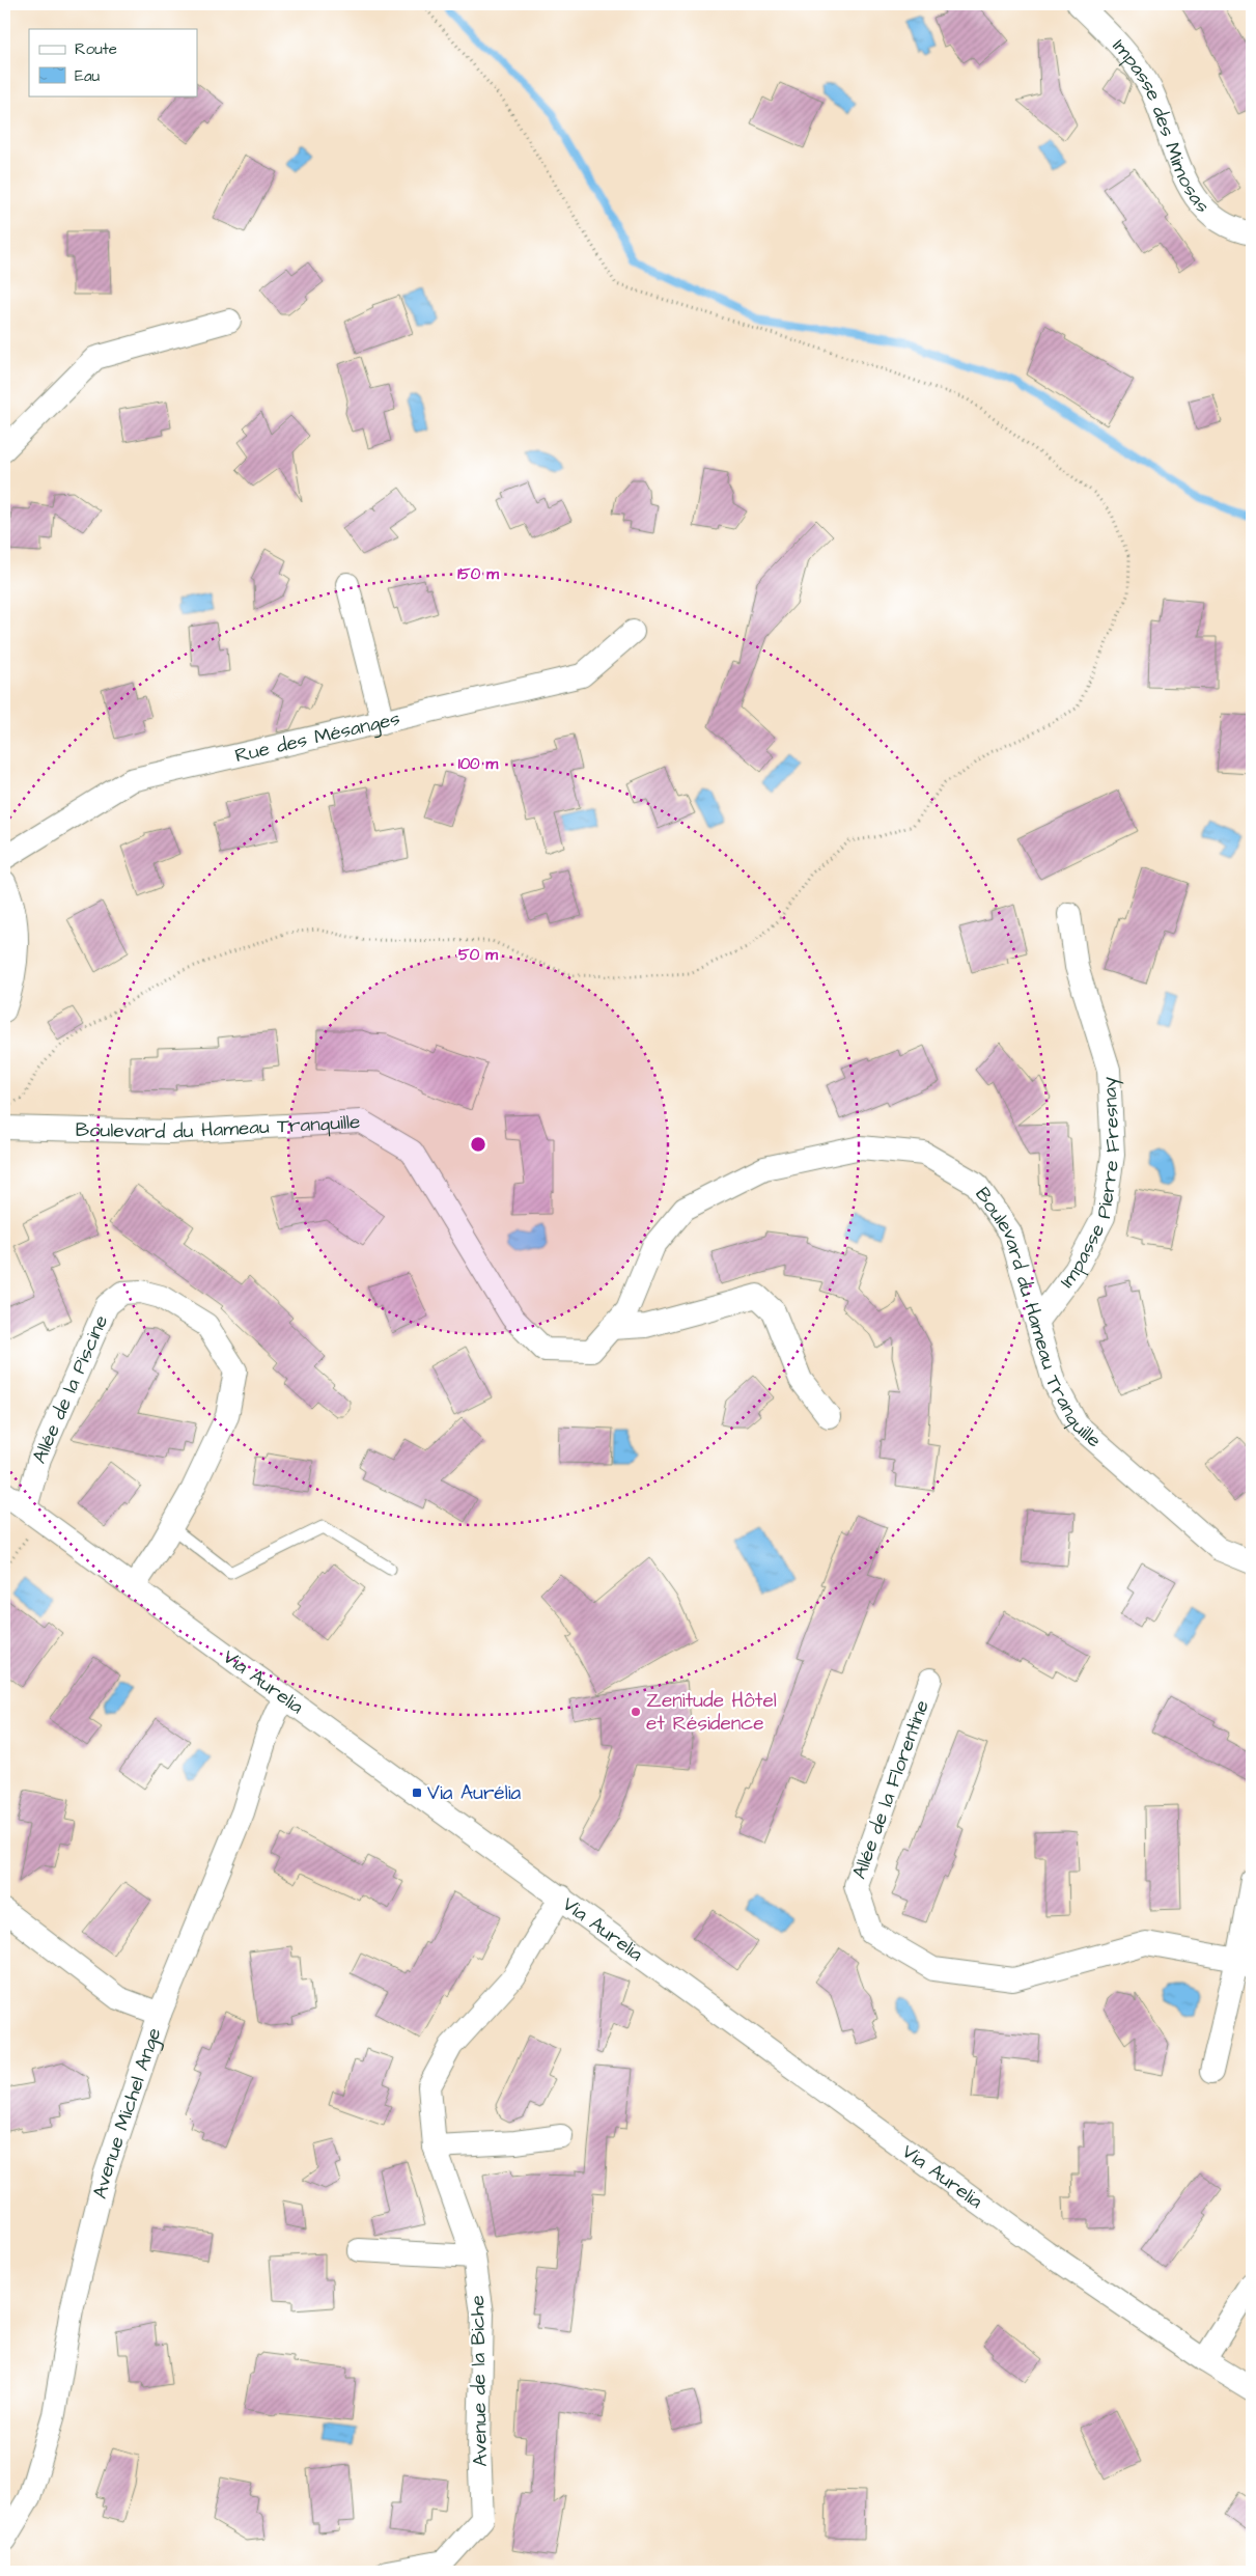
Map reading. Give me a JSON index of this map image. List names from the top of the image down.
{
  "streets": {
    "street": [
      "Impasse des Mimosas",
      "Rue des Mésanges",
      "Boulevard du Hameau Tranquille",
      "Impasse Pierre Fresnay",
      "Allée de la Piscine",
      "Via Aurelia",
      "Allée de la Florentine",
      "Avenue Michel Ange",
      "Avenue de la Biche"
    ]
  },
  "crossings": [
    ["Boulevard du Hameau Tranquille", "Impasse Pierre Fresnay"],
    ["Allée de la Piscine", "Via Aurelia"],
    ["Via Aurelia", "Avenue Michel Ange"],
    ["Via Aurelia", "Avenue de la Biche"]
  ],
  "places": {
    "other": ["Zenitude Hôtel et Résidence"],
    "transit": ["Via Aurélia"]
  },
  "legend": ["Route", "Eau"],
  "rings": ["150 m", "100 m", "50 m"]
}
